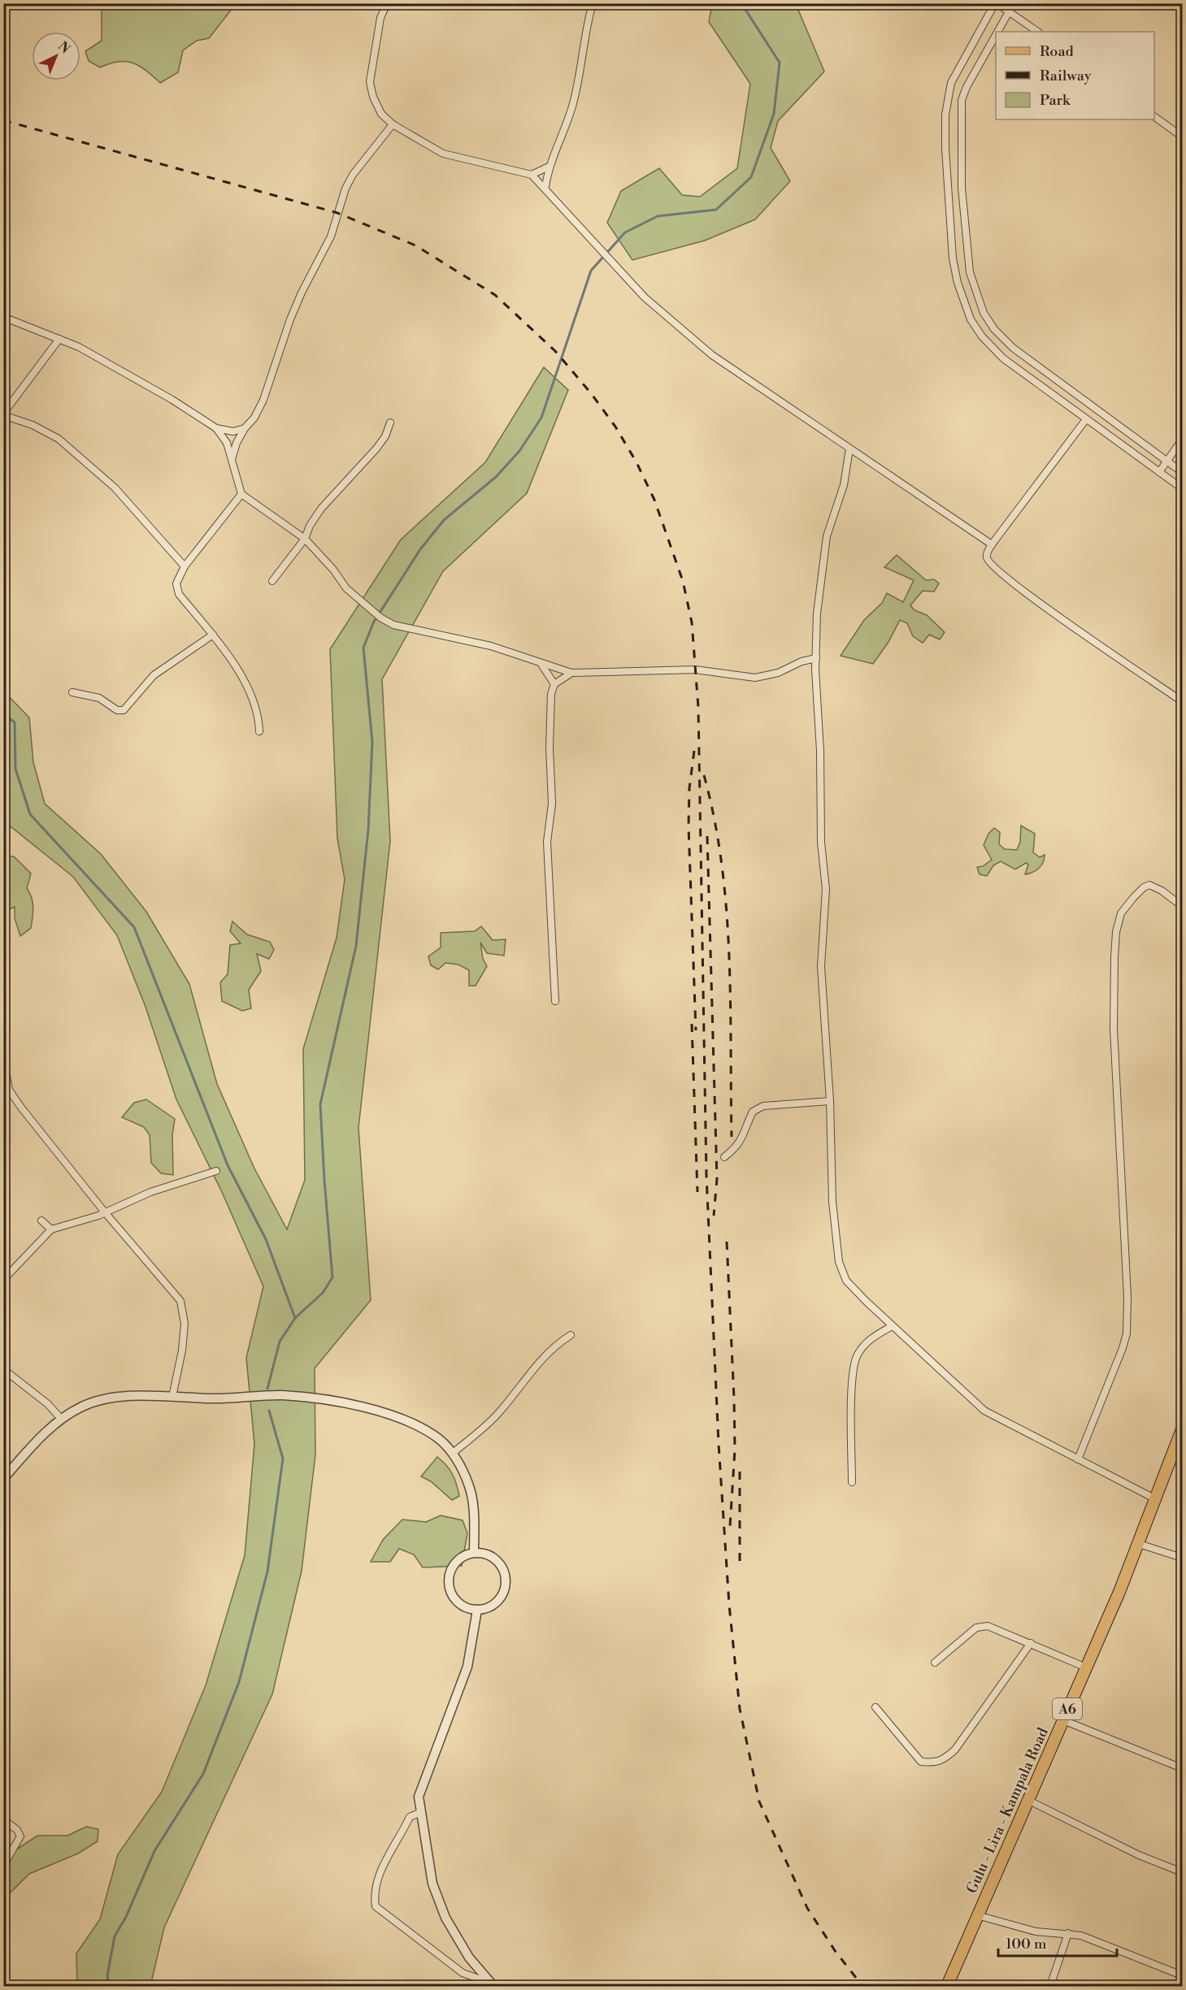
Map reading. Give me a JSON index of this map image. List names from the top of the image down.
{
  "streets": {
    "main road": ["A6", "Gulu - Lira - Kampala Road"]
  },
  "legend": ["Road", "Railway", "Park"],
  "scale_bar": "100 m",
  "north": "top right"
}
